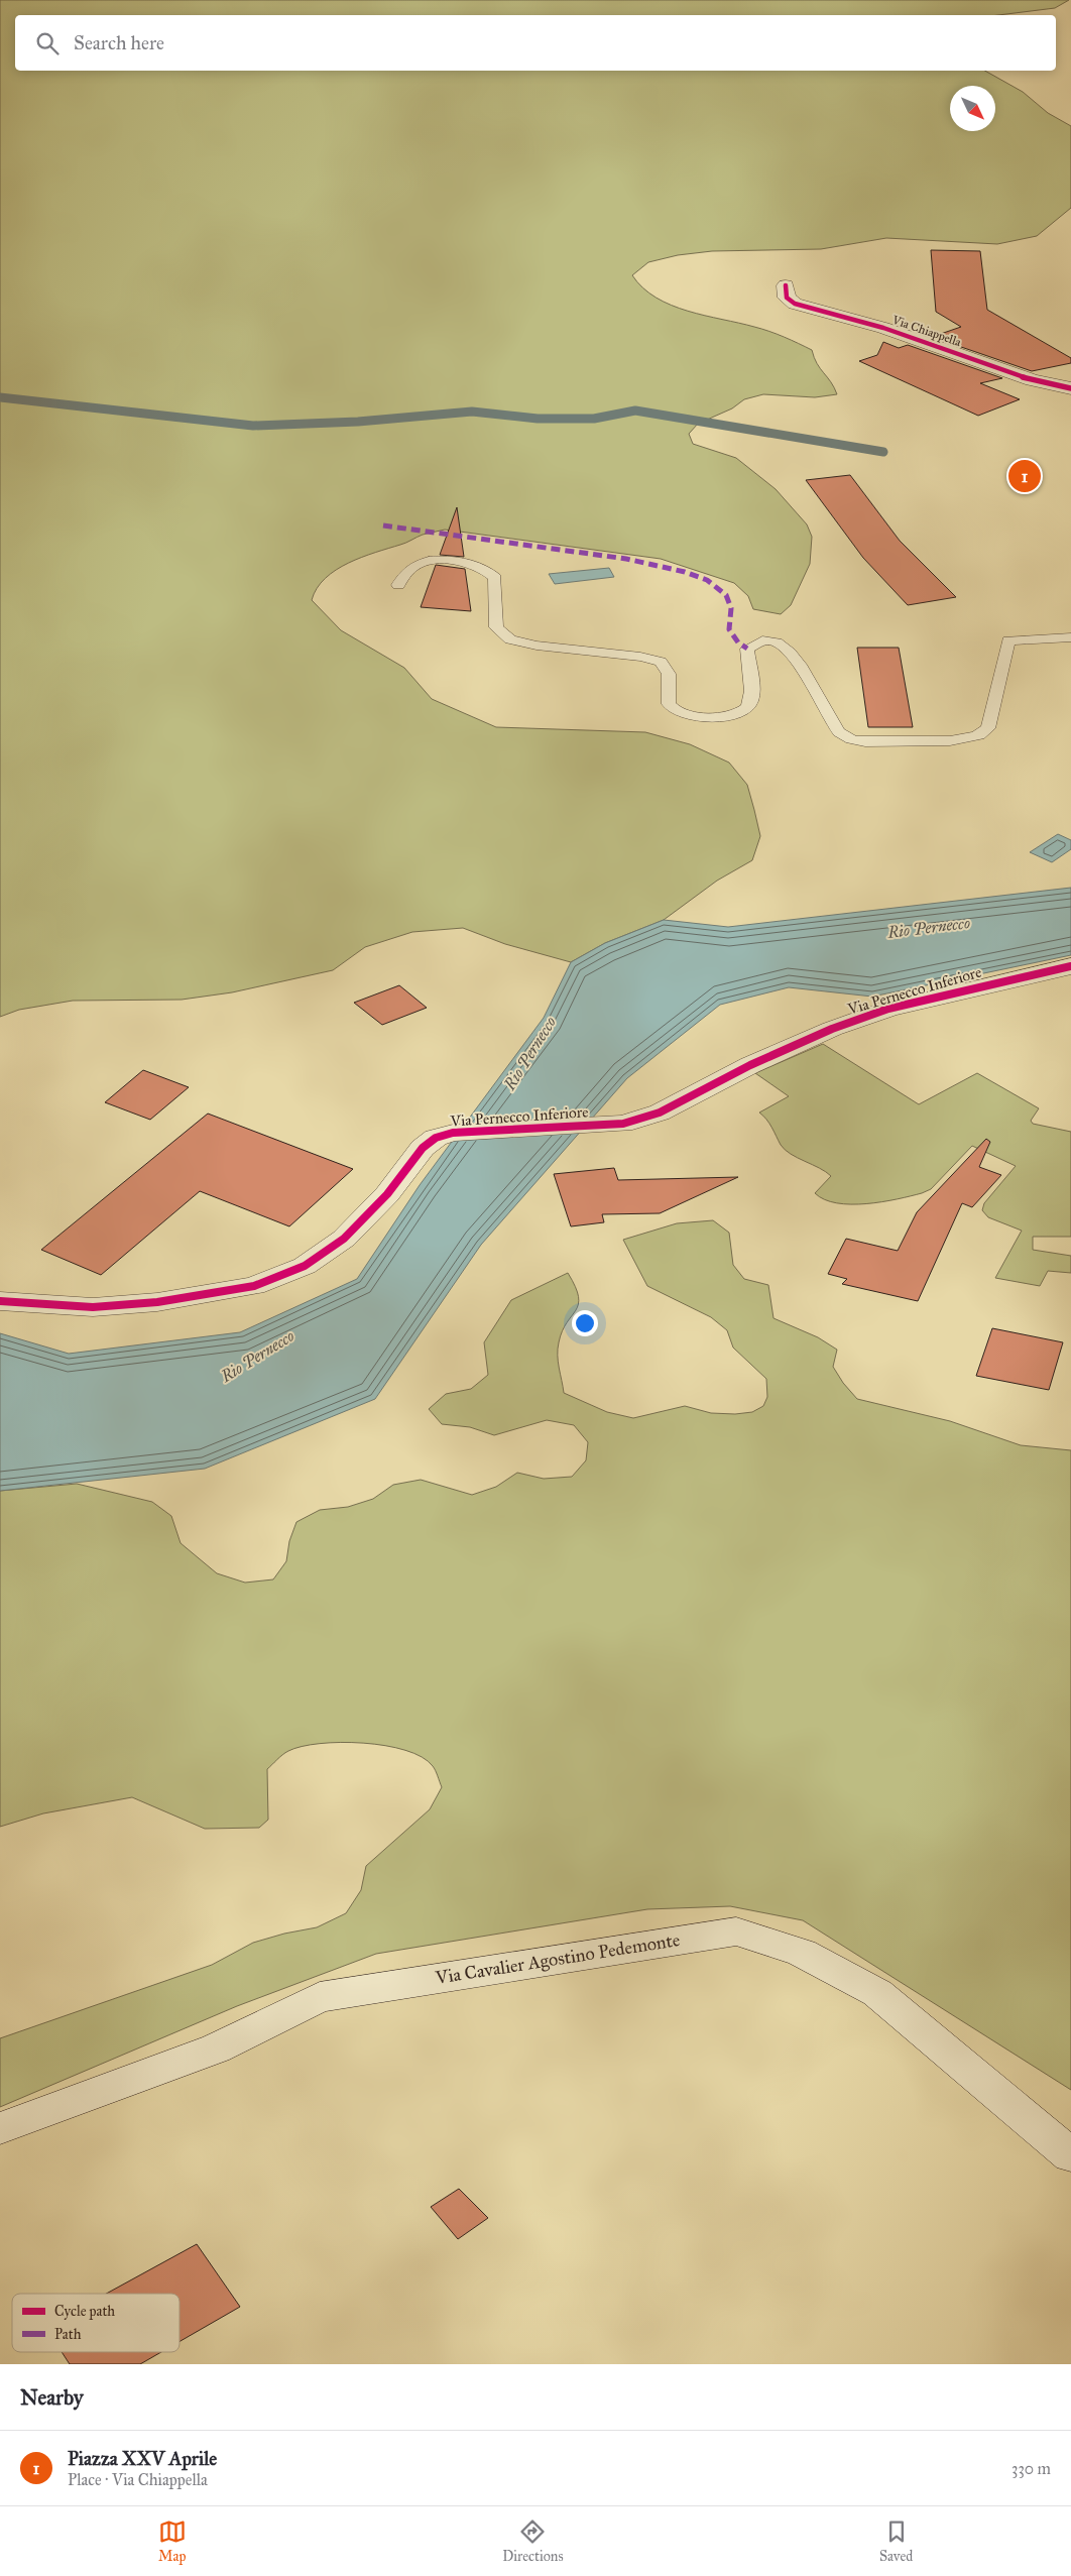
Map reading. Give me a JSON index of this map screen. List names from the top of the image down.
{
  "streets": {
    "street": ["Via Chiappella", "Via Pernecco Inferiore", "Via Cavalier Agostino Pedemonte"]
  },
  "water": ["Rio Pernecco"],
  "legend": ["Cycle path", "Path"],
  "north": "bottom right",
  "page": {
    "search": "Search here",
    "pins": "1",
    "heading": "Nearby",
    "list": [
      {
        "mark": "1",
        "name": "Piazza XXV Aprile",
        "note": "Place · Via Chiappella",
        "value": "330 m"
      }
    ],
    "nav": ["Map", "Directions", "Saved"]
  }
}
